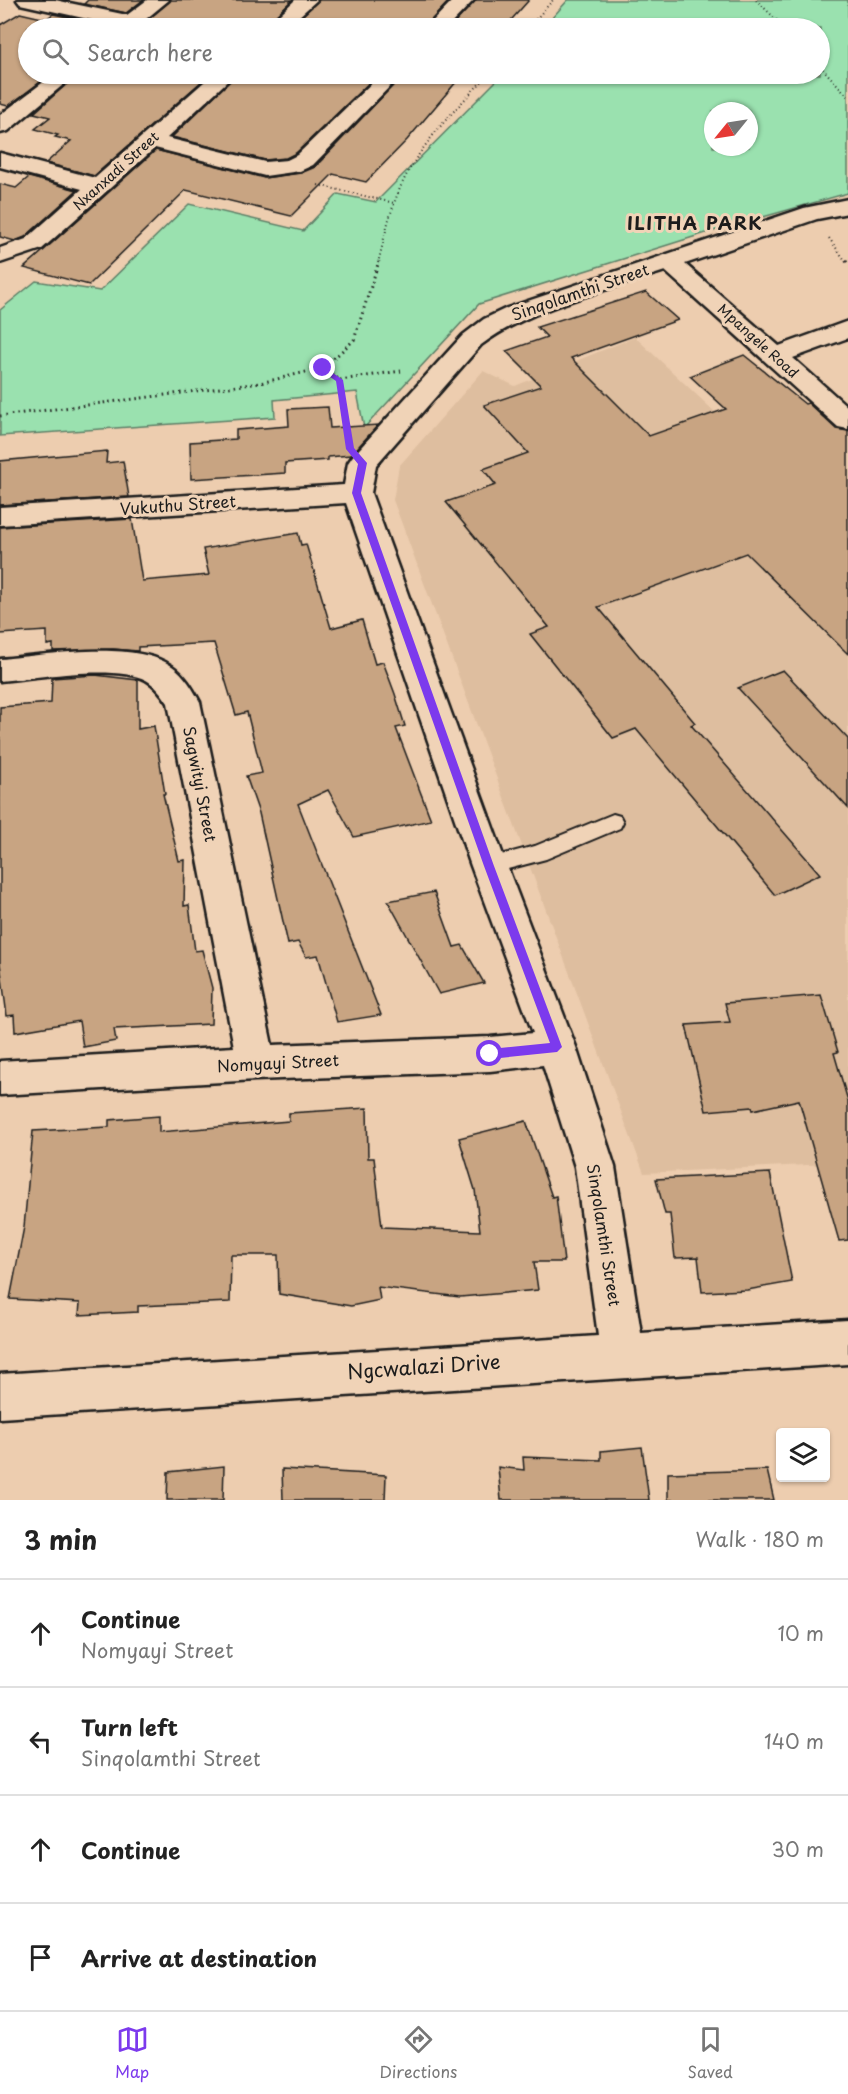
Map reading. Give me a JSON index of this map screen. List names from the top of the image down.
{
  "streets": {
    "street": [
      "Nxanxadi Street",
      "Sinqolamthi Street",
      "Mpangele Road",
      "Vukuthu Street",
      "Sagwityi Street",
      "Nomyayi Street",
      "Ngcwalazi Drive"
    ]
  },
  "crossings": [
    ["Sinqolamthi Street", "Mpangele Road"],
    ["Sinqolamthi Street", "Vukuthu Street"],
    ["Sinqolamthi Street", "Nomyayi Street"],
    ["Sinqolamthi Street", "Ngcwalazi Drive"],
    ["Sagwityi Street", "Nomyayi Street"]
  ],
  "districts": ["ILITHA PARK"],
  "north": "bottom left",
  "page": {
    "search": "Search here",
    "heading": ["3 min", "Walk · 180 m"],
    "list": [
      ["Continue", "Nomyayi Street", "10 m"],
      ["Turn left", "Sinqolamthi Street", "140 m"],
      ["Continue", "30 m"],
      "Arrive at destination"
    ],
    "nav": ["Map", "Directions", "Saved"]
  }
}
